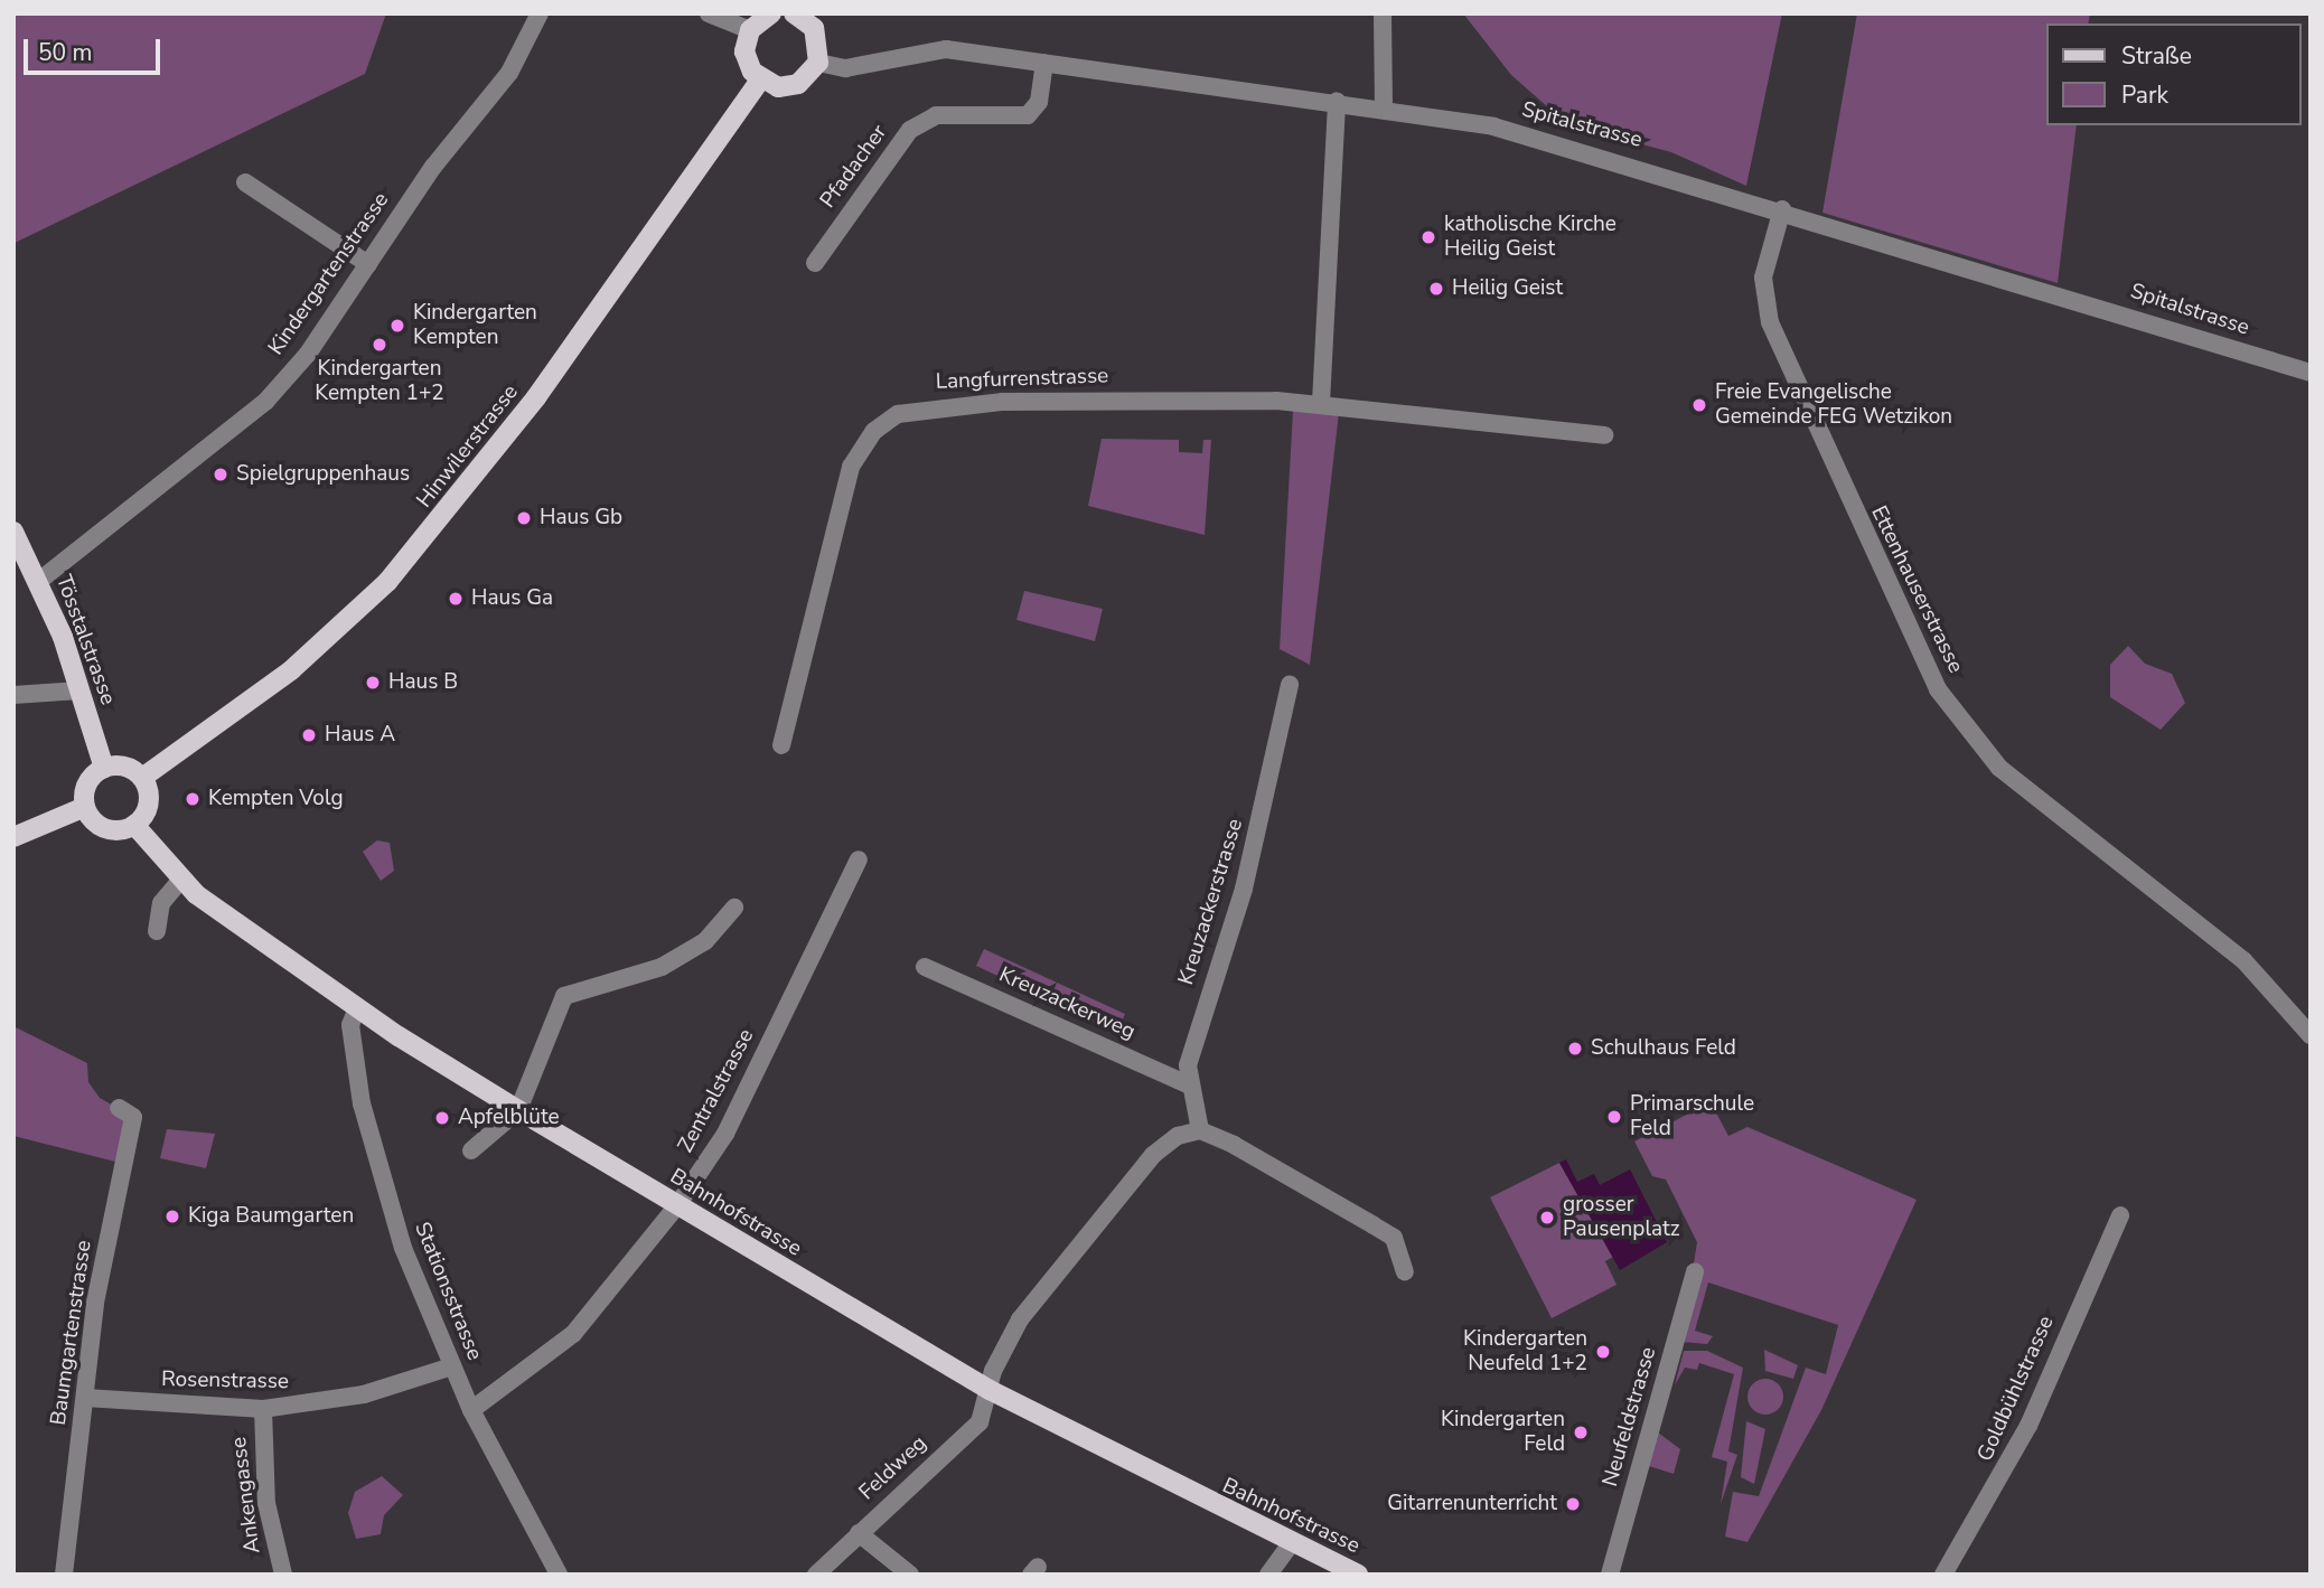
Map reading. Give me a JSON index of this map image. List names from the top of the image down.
{
  "streets": {
    "main road": ["Hinwilerstrasse", "Tösstalstrasse", "Bahnhofstrasse"],
    "street": [
      "Spitalstrasse",
      "Pfadacher",
      "Kindergartenstrasse",
      "Langfurrenstrasse",
      "Ettenhauserstrasse",
      "Kreuzackerstrasse",
      "Kreuzackerweg",
      "Zentralstrasse",
      "Stationsstrasse",
      "Baumgartenstrasse",
      "Rosenstrasse",
      "Goldbühlstrasse",
      "Neufeldstrasse",
      "Feldweg",
      "Ankengasse"
    ]
  },
  "crossings": [
    ["Spitalstrasse", "Pfadacher"],
    ["Spitalstrasse", "Ettenhauserstrasse"],
    ["Kindergartenstrasse", "Tösstalstrasse"],
    ["Hinwilerstrasse", "Tösstalstrasse"],
    ["Hinwilerstrasse", "Bahnhofstrasse"],
    ["Tösstalstrasse", "Bahnhofstrasse"],
    ["Kreuzackerstrasse", "Kreuzackerweg"],
    ["Zentralstrasse", "Bahnhofstrasse"],
    ["Zentralstrasse", "Stationsstrasse"],
    ["Bahnhofstrasse", "Stationsstrasse"],
    ["Bahnhofstrasse", "Feldweg"],
    ["Stationsstrasse", "Rosenstrasse"],
    ["Baumgartenstrasse", "Rosenstrasse"],
    ["Rosenstrasse", "Ankengasse"]
  ],
  "places": [
    "katholische Kirche Heilig Geist",
    "Heilig Geist",
    "Kindergarten Kempten",
    "Kindergarten Kempten 1+2",
    "Freie Evangelische Gemeinde FEG Wetzikon",
    "Spielgruppenhaus",
    "Haus Gb",
    "Haus Ga",
    "Haus B",
    "Haus A",
    "Kempten Volg",
    "Schulhaus Feld",
    "Primarschule Feld",
    "Apfelblüte",
    "Kiga Baumgarten",
    "grosser Pausenplatz",
    "Kindergarten Neufeld 1+2",
    "Kindergarten Feld",
    "Gitarrenunterricht"
  ],
  "legend": ["Straße", "Park"],
  "scale_bar": "50 m"
}
